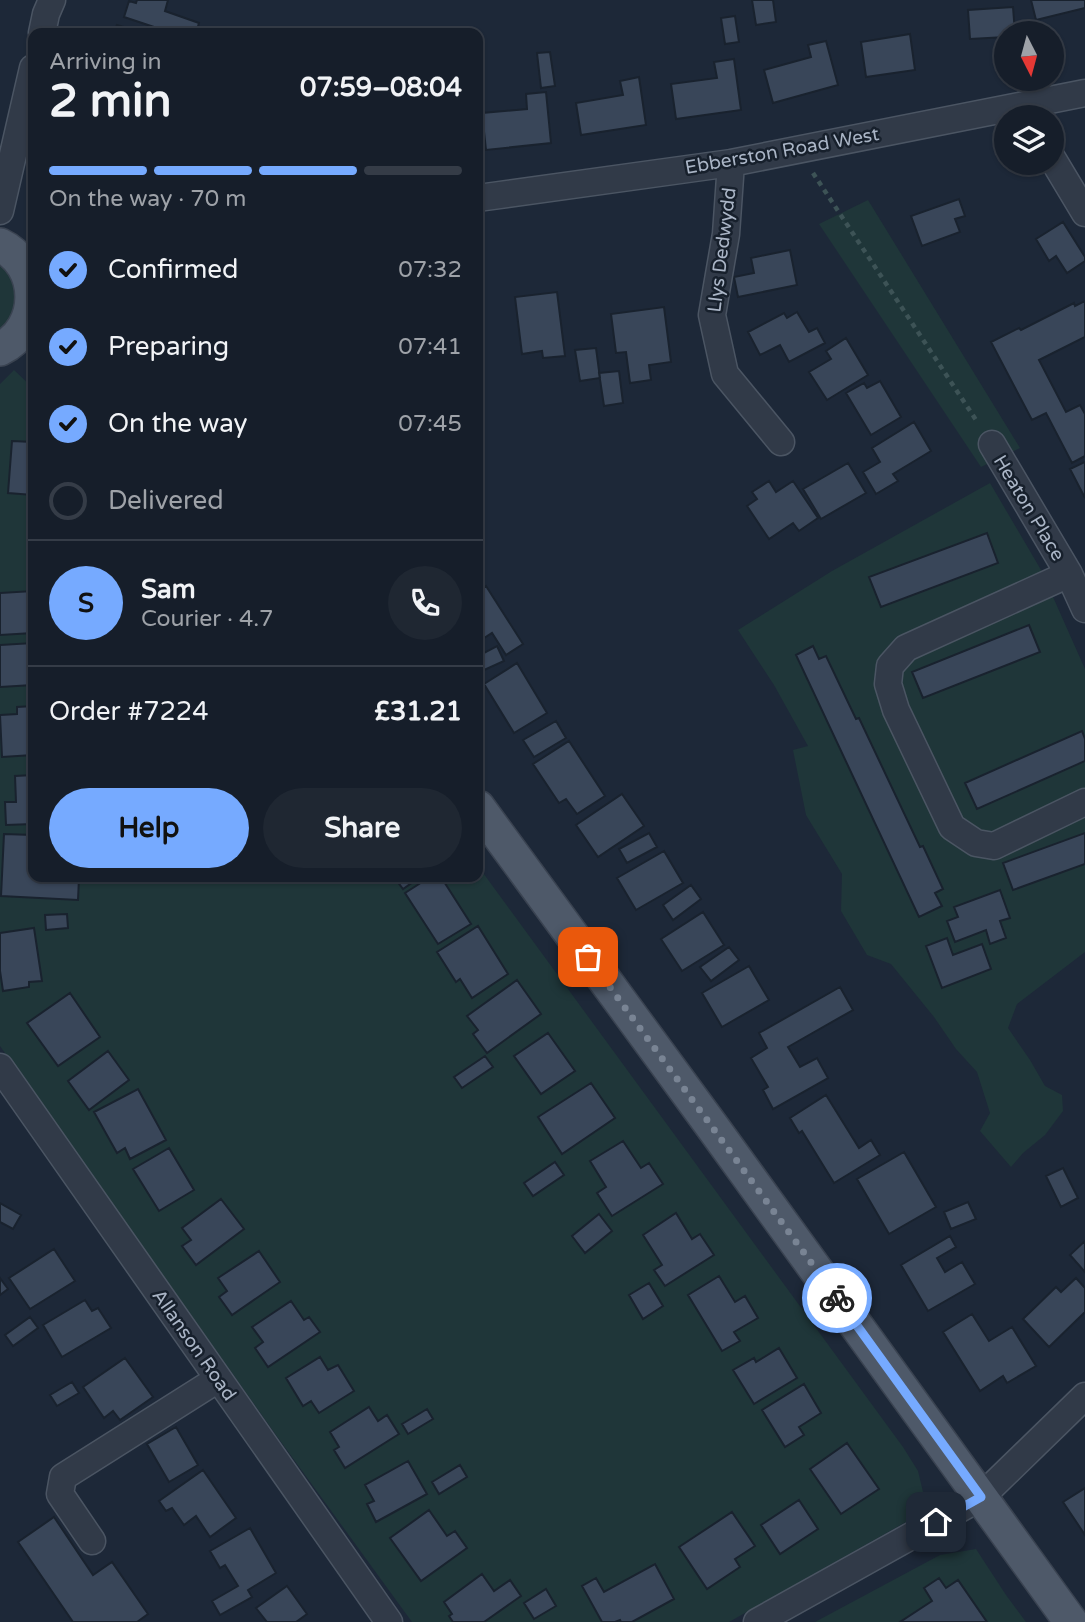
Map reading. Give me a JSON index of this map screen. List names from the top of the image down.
{
  "streets": {
    "street": [
      "Ebberston Road West",
      "Llys Dedwydd",
      "Heaton Place",
      "Allanson Road"
    ]
  },
  "crossings": [
    ["Ebberston Road West", "Llys Dedwydd"]
  ],
  "north": "bottom",
  "page": {
    "heading": ["2 min", "Arriving in", "07:59–08:04"],
    "panel": [
      "Sam",
      "Courier · 4.7",
      "Order #7224",
      "£31.21"
    ],
    "bar": "On the way · 70 m",
    "list": [
      ["Confirmed", "07:32"],
      ["Preparing", "07:41"],
      ["On the way", "07:45"],
      "Delivered"
    ],
    "round": "S",
    "buttons": ["Help", "Share"]
  }
}
